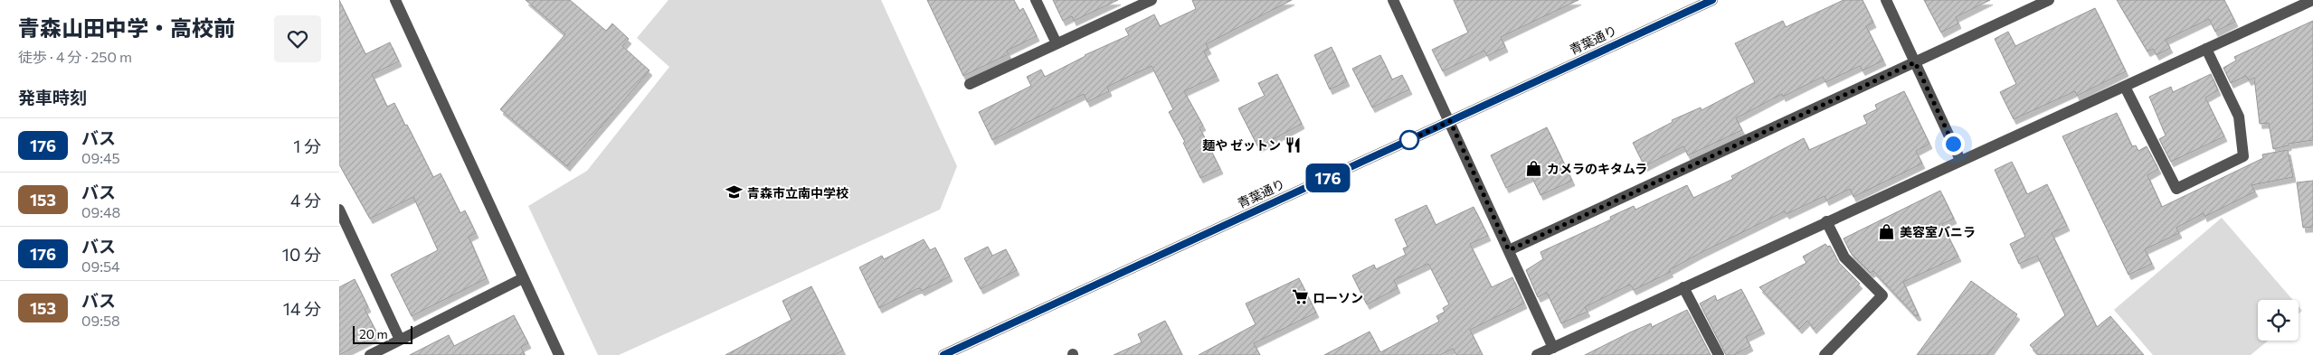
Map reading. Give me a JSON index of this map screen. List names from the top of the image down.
{
  "streets": {
    "street": ["青葉通り"]
  },
  "places": {
    "restaurant": ["麺や ゼットン"],
    "shop": ["カメラのキタムラ", "美容室バニラ"],
    "school or university": ["青森市立南中学校"],
    "supermarket": ["ローソン"]
  },
  "lines": ["bus line 176"],
  "scale_bar": "20 m",
  "page": {
    "heading": [
      ["青森山田中学・高校前", "徒歩 · 4 分 · 250 m"],
      "発車時刻"
    ],
    "on_map": "176",
    "list": [
      {
        "mark": "176",
        "name": "バス",
        "note": "09:45",
        "value": "1 分"
      },
      {
        "mark": "153",
        "name": "バス",
        "note": "09:48",
        "value": "4 分"
      },
      {
        "mark": "176",
        "name": "バス",
        "note": "09:54",
        "value": "10 分"
      },
      {
        "mark": "153",
        "name": "バス",
        "note": "09:58",
        "value": "14 分"
      }
    ],
    "scale": "20 m"
  }
}
